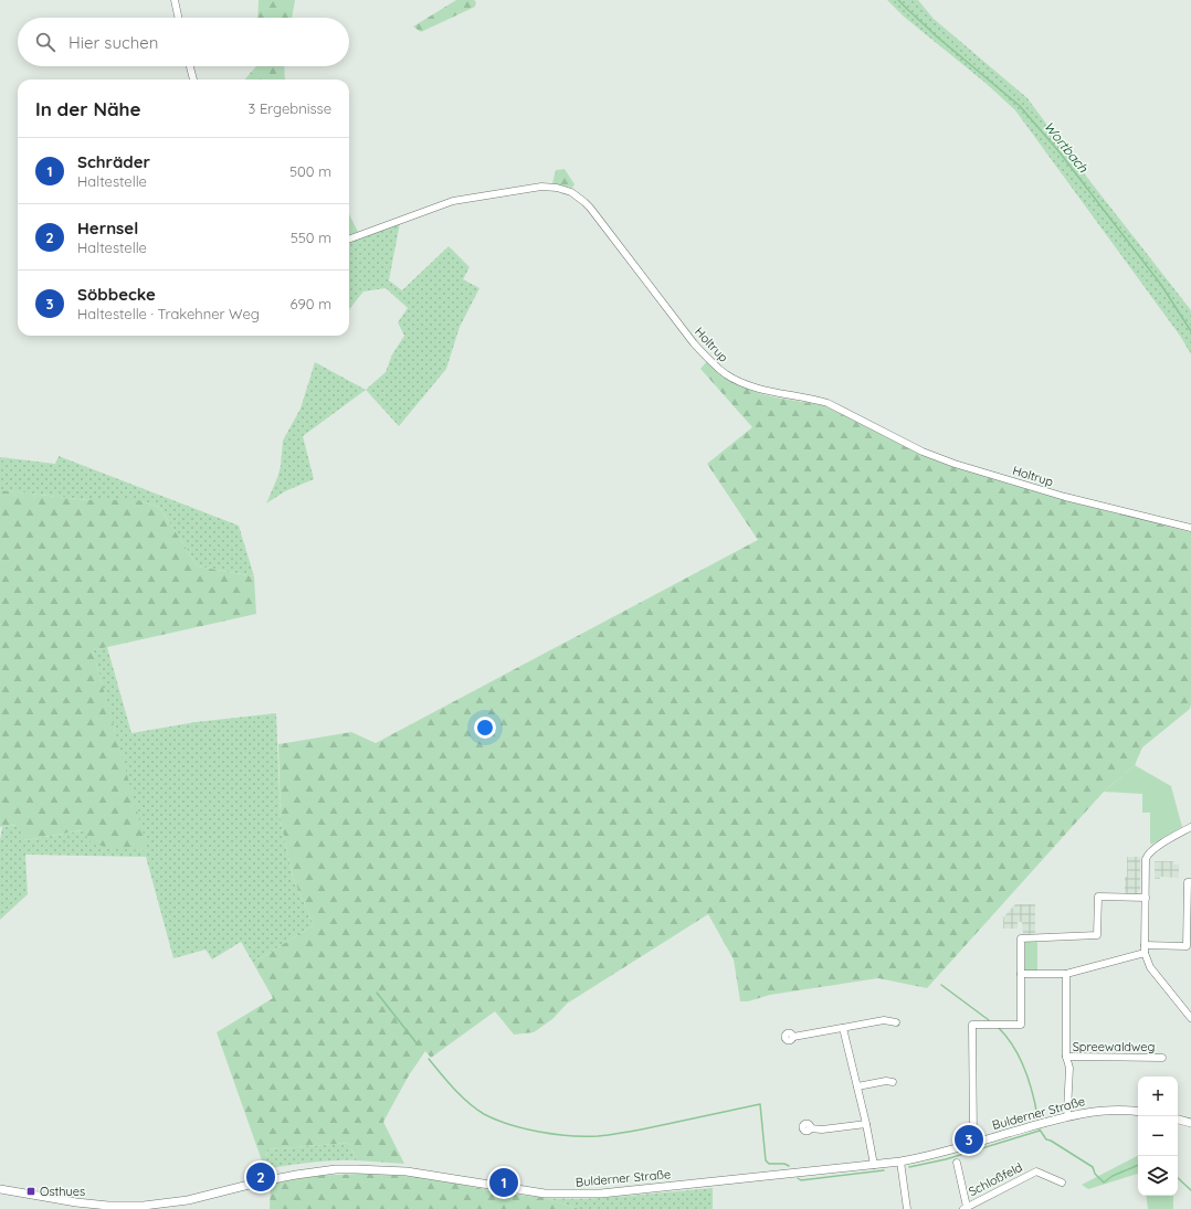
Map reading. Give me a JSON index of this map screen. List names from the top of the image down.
{
  "streets": {
    "street": [
      "Holtrup",
      "Spreewaldweg",
      "Bulderner Straße",
      "Schloßfeld"
    ]
  },
  "crossings": [
    ["Spreewaldweg", "Bulderner Straße"]
  ],
  "water": ["Wortbach"],
  "places": {
    "transit": ["Osthues"]
  },
  "page": {
    "search": "Hier suchen",
    "heading": ["In der Nähe", "3 Ergebnisse"],
    "list": [
      {
        "mark": "1",
        "name": "Schräder",
        "note": "Haltestelle",
        "value": "500 m"
      },
      {
        "mark": "2",
        "name": "Hernsel",
        "note": "Haltestelle",
        "value": "550 m"
      },
      {
        "mark": "3",
        "name": "Söbbecke",
        "note": "Haltestelle · Trakehner Weg",
        "value": "690 m"
      }
    ],
    "map_buttons": ["+", "−"],
    "pins": ["3", "2", "1"]
  }
}
